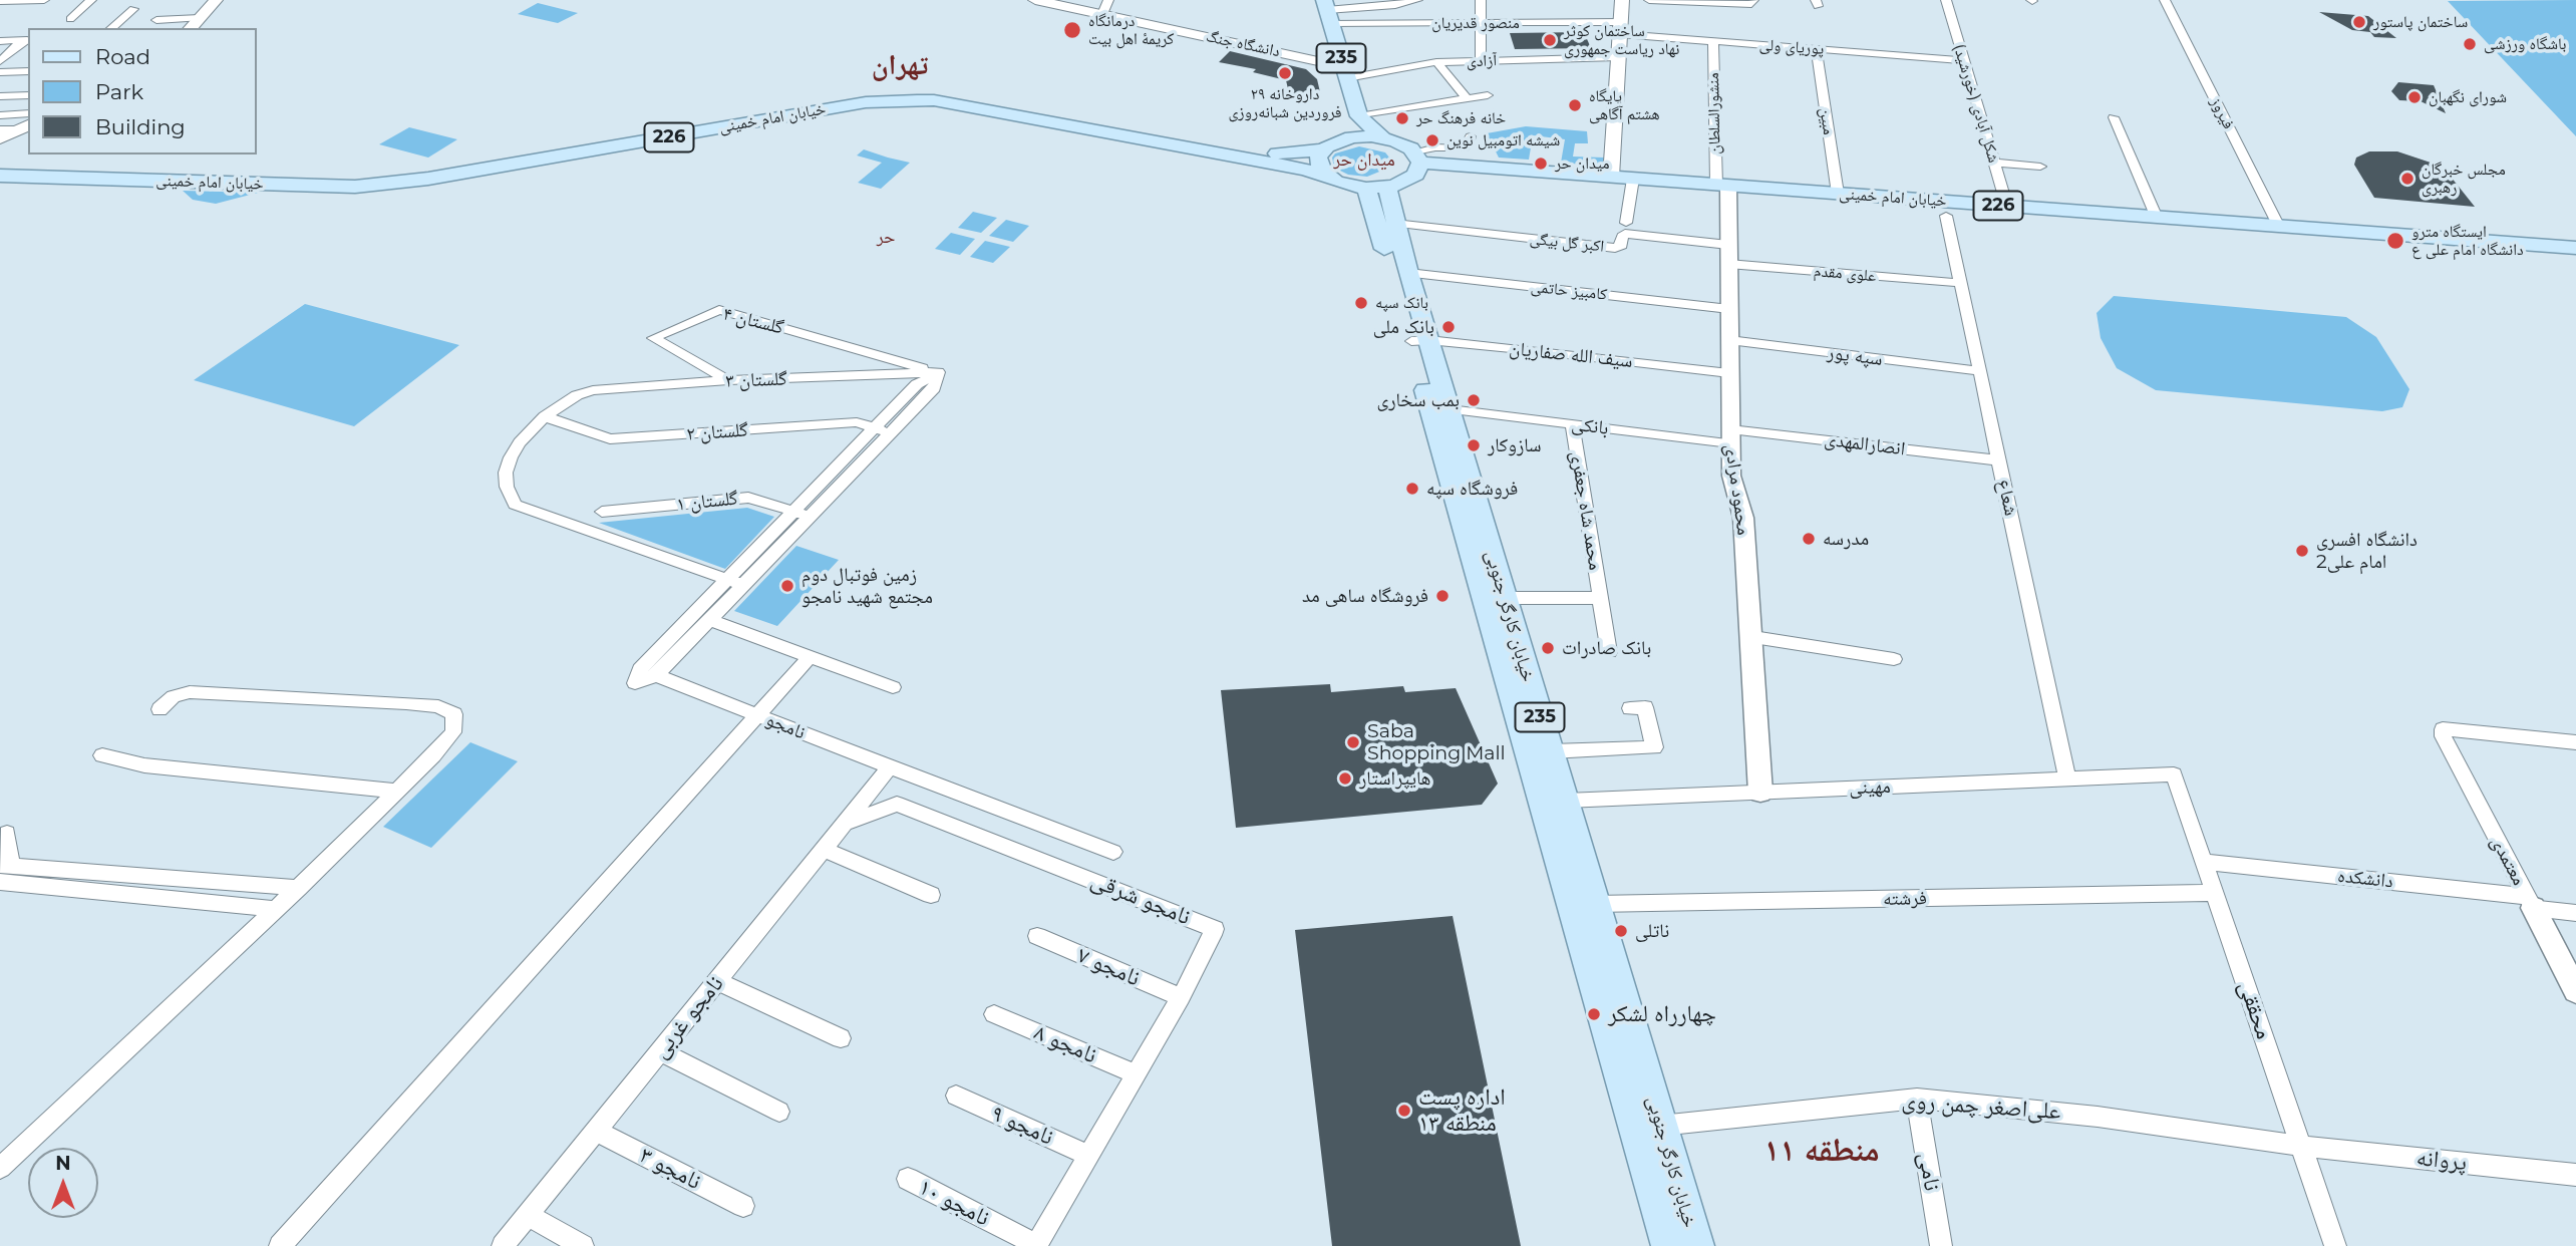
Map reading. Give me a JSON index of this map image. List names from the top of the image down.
{
  "streets": {
    "main road": [
      "دانشگاه جنگ",
      "235",
      "خیابان امام خمینی",
      "226",
      "خیابان کارگر جنوبی"
    ],
    "street": [
      "منصور قدیریان",
      "پوریای ولی",
      "آزادی",
      "شکل آبادی (خورشید)",
      "منشورالسلطان",
      "فیروز",
      "مبین",
      "اکبر گل بیگی",
      "علوی مقدم",
      "کامبیز حاتمی",
      "گلستان ۴",
      "سیف الله صفاریان",
      "سپه پور",
      "گلستان ۳",
      "بانکی",
      "گلستان ۲",
      "انصارالمهدی",
      "محمود مرادی",
      "شعاع",
      "گلستان ۱",
      "محمد شاه جعفری",
      "نامجو",
      "مهینی",
      "معتمدی",
      "دانشکده",
      "نامجو شرقی",
      "فرشته",
      "نامجو ۷",
      "محققی",
      "نامجو غربی",
      "نامجو ۸",
      "علی‌اصغر چمن روی",
      "نامجو ۹",
      "پروانه",
      "نامجو ۳",
      "نامی",
      "نامجو ۱۰"
    ]
  },
  "crossings": [
    ["منصور قدیریان", "پوریای ولی"],
    ["منصور قدیریان", "235"],
    ["دانشگاه جنگ", "235"],
    ["پوریای ولی", "شکل آبادی (خورشید)"],
    ["پوریای ولی", "منشورالسلطان"],
    ["پوریای ولی", "مبین"],
    ["235", "آزادی"],
    ["شکل آبادی (خورشید)", "خیابان امام خمینی"],
    ["منشورالسلطان", "خیابان امام خمینی"],
    ["منشورالسلطان", "محمود مرادی"],
    ["فیروز", "خیابان امام خمینی"],
    ["خیابان امام خمینی", "مبین"],
    ["خیابان امام خمینی", "محمود مرادی"],
    ["اکبر گل بیگی", "محمود مرادی"],
    ["اکبر گل بیگی", "خیابان کارگر جنوبی"],
    ["علوی مقدم", "محمود مرادی"],
    ["علوی مقدم", "شعاع"],
    ["کامبیز حاتمی", "محمود مرادی"],
    ["کامبیز حاتمی", "خیابان کارگر جنوبی"],
    ["گلستان ۴", "گلستان ۳"],
    ["سیف الله صفاریان", "محمود مرادی"],
    ["سیف الله صفاریان", "خیابان کارگر جنوبی"],
    ["سپه پور", "محمود مرادی"],
    ["سپه پور", "شعاع"],
    ["گلستان ۳", "گلستان ۲"],
    ["بانکی", "انصارالمهدی"],
    ["بانکی", "محمود مرادی"],
    ["بانکی", "محمد شاه جعفری"],
    ["بانکی", "خیابان کارگر جنوبی"],
    ["انصارالمهدی", "محمود مرادی"],
    ["انصارالمهدی", "شعاع"],
    ["محمود مرادی", "مهینی"],
    ["شعاع", "مهینی"],
    ["محمد شاه جعفری", "خیابان کارگر جنوبی"],
    ["خیابان کارگر جنوبی", "مهینی"],
    ["خیابان کارگر جنوبی", "فرشته"],
    ["خیابان کارگر جنوبی", "علی‌اصغر چمن روی"],
    ["نامجو", "نامجو غربی"],
    ["مهینی", "محققی"],
    ["معتمدی", "دانشکده"],
    ["دانشکده", "محققی"],
    ["نامجو شرقی", "نامجو ۷"],
    ["نامجو شرقی", "نامجو غربی"],
    ["نامجو شرقی", "نامجو ۸"],
    ["نامجو شرقی", "نامجو ۹"],
    ["نامجو شرقی", "نامجو ۱۰"],
    ["فرشته", "محققی"],
    ["محققی", "علی‌اصغر چمن روی"],
    ["محققی", "پروانه"],
    ["نامجو غربی", "نامجو ۳"],
    ["علی‌اصغر چمن روی", "پروانه"],
    ["علی‌اصغر چمن روی", "نامی"]
  ],
  "districts": [
    "تهران",
    "میدان حر",
    "حر",
    "منطقه ۱۱"
  ],
  "places": [
    "ساختمان پاستور",
    "درمانگاه کریمهٔ اهل بیت",
    "ساختمان کوثر نهاد ریاست جمهوری",
    "باشگاه ورزشی",
    "داروخانه ۲۹ فروردین شبانه‌روزی",
    "شورای نگهبان",
    "پایگاه هشتم آگاهی",
    "خانه فرهنگ حر",
    "شیشه اتومبیل نوین",
    "میدان حر",
    "مجلس خبرگان رهبری",
    "ایستگاه مترو دانشگاه امام علی ع",
    "بانک سپه",
    "بانک ملی",
    "بمب سخاری",
    "سازوکار",
    "فروشگاه سپه",
    "مدرسه",
    "دانشگاه افسری امام علی2",
    "زمین فوتبال دوم مجتمع شهید نامجو",
    "فروشگاه ساهی مد",
    "بانک صادرات",
    "Saba Shopping Mall",
    "هایپراستار",
    "ناتلی",
    "چهارراه لشکر",
    "اداره پست منطقه ۱۳"
  ],
  "legend": ["Road", "Park", "Building"],
  "north": "top"
}
